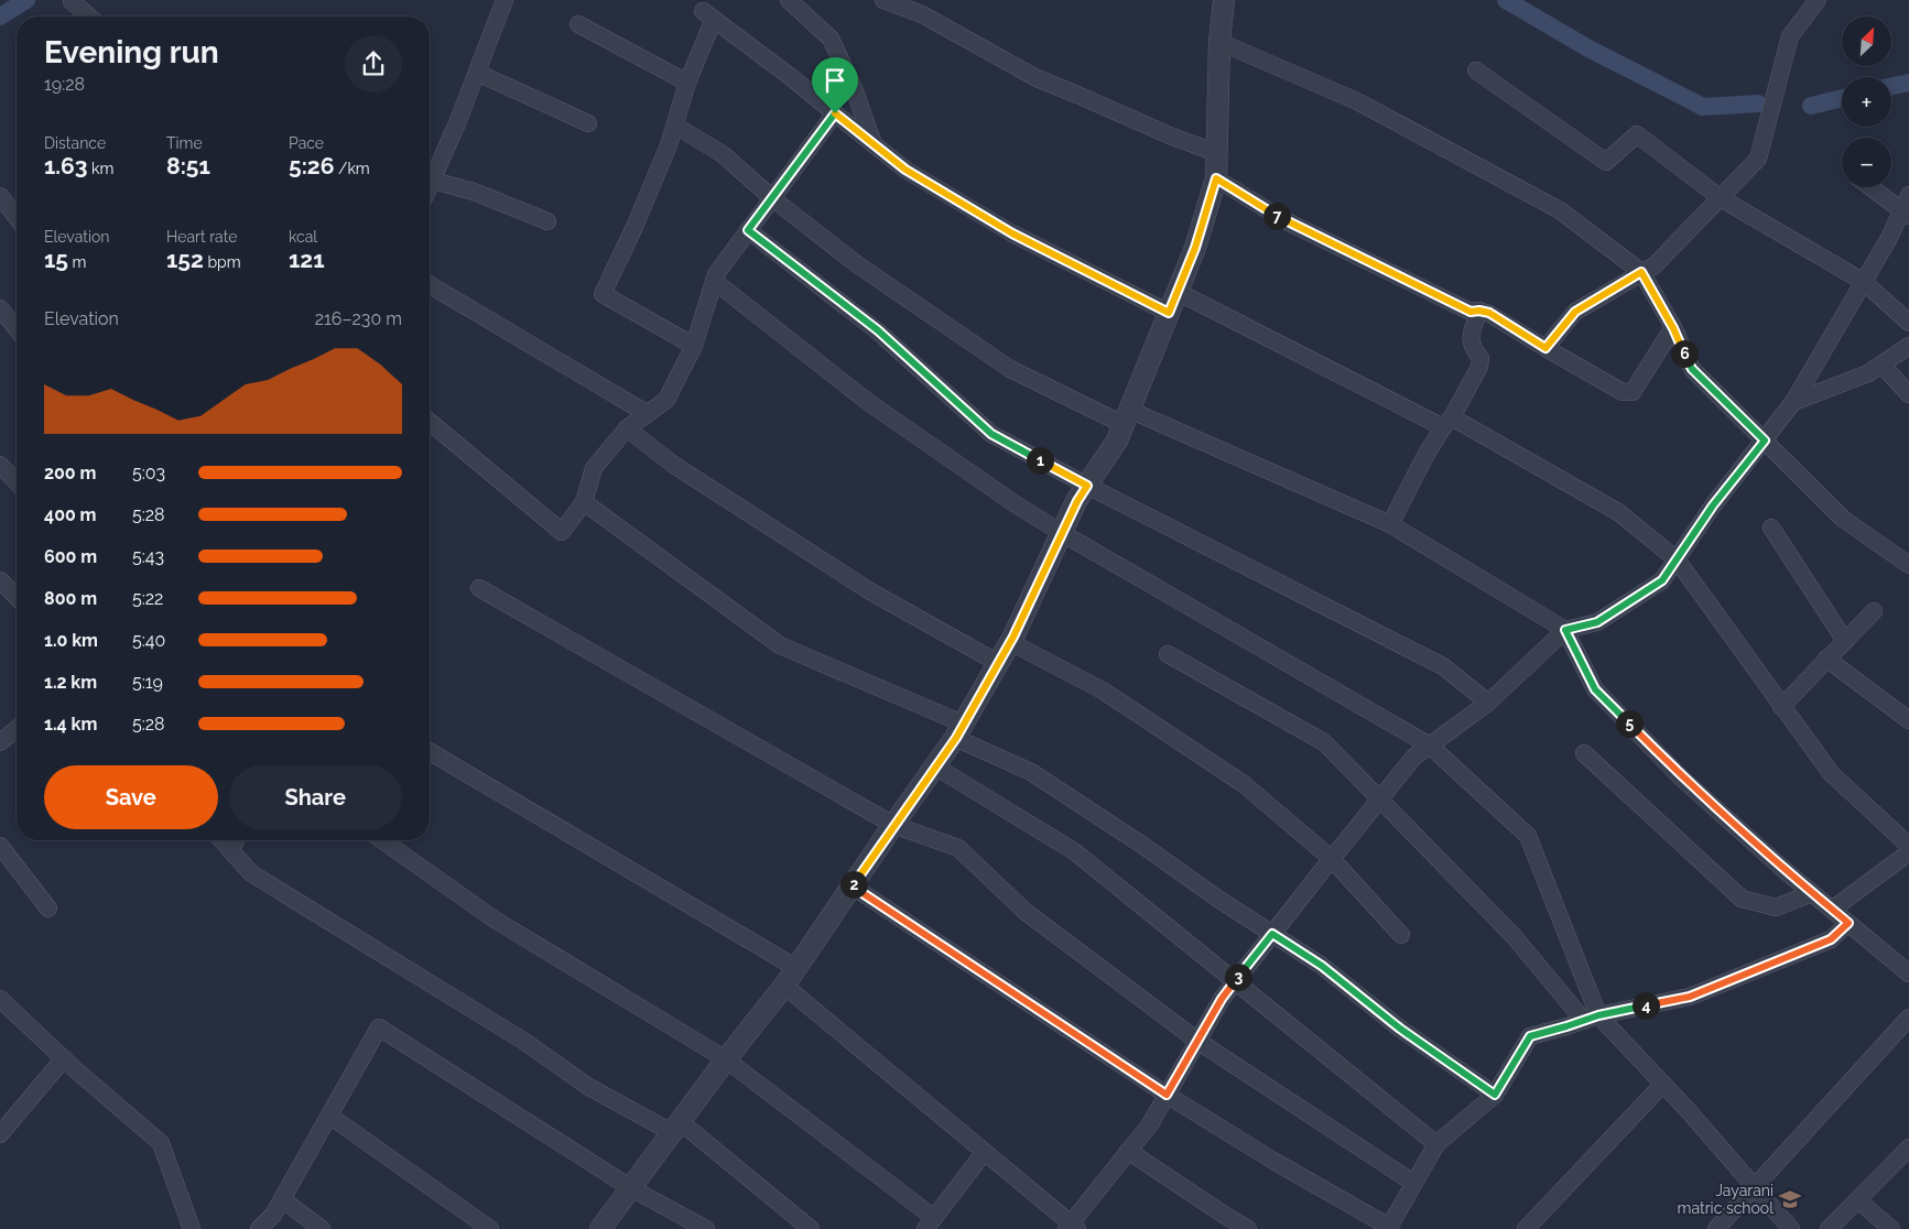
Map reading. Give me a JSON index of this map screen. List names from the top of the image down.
{
  "places": {
    "school or university": ["Jayarani matric school"]
  },
  "north": "top right",
  "page": {
    "map_buttons": ["+", "−"],
    "heading": ["Evening run", "19:28"],
    "stats": [
      ["Distance", "1.63 km"],
      ["Time", "8:51"],
      ["Pace", "5:26 /km"],
      ["Elevation", "15 m"],
      ["Heart rate", "152 bpm"],
      ["kcal", "121"]
    ],
    "pins": [
      "7",
      "6",
      "1",
      "5",
      "2",
      "3",
      "4"
    ],
    "chart": ["Elevation", "216–230 m"],
    "list": [
      {
        "name": "200 m",
        "note": "5:03"
      },
      {
        "name": "400 m",
        "note": "5:28"
      },
      {
        "name": "600 m",
        "note": "5:43"
      },
      {
        "name": "800 m",
        "note": "5:22"
      },
      {
        "name": "1.0 km",
        "note": "5:40"
      },
      {
        "name": "1.2 km",
        "note": "5:19"
      },
      {
        "name": "1.4 km",
        "note": "5:28"
      }
    ],
    "buttons": ["Save", "Share"]
  }
}
